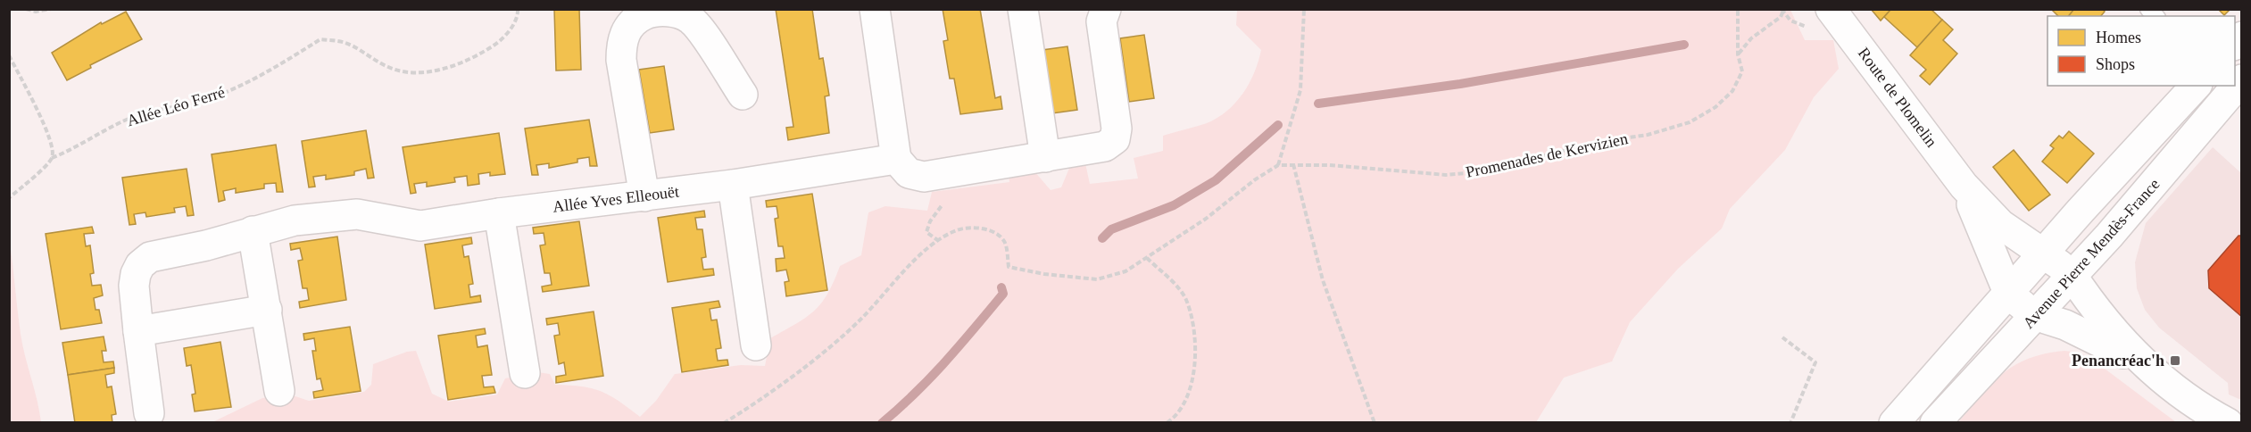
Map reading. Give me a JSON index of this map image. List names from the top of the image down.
{
  "streets": {
    "street": ["Route de Plomelin", "Allée Yves Elleouët", "Avenue Pierre Mendès-France"],
    "path": ["Allée Léo Ferré", "Promenades de Kervizien"]
  },
  "crossings": [
    ["Route de Plomelin", "Avenue Pierre Mendès-France"]
  ],
  "places": {
    "transit": ["Penancréac'h"]
  },
  "legend": ["Homes", "Shops"]
}
